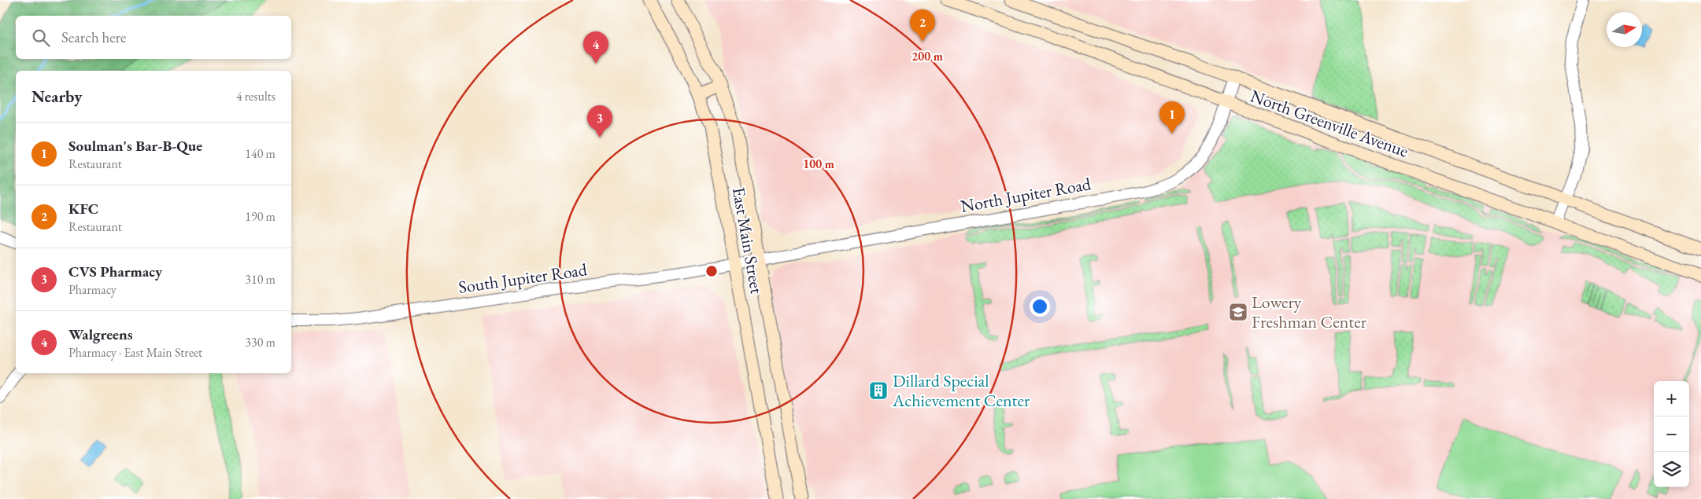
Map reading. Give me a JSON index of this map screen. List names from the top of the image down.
{
  "streets": {
    "main road": ["North Greenville Avenue", "East Main Street"],
    "street": ["North Jupiter Road", "South Jupiter Road"]
  },
  "crossings": [
    ["North Greenville Avenue", "North Jupiter Road"],
    ["North Jupiter Road", "East Main Street"],
    ["North Jupiter Road", "South Jupiter Road"],
    ["East Main Street", "South Jupiter Road"]
  ],
  "places": {
    "school or university": ["Lowery Freshman Center"],
    "building": ["Dillard Special Achievement Center"]
  },
  "north": "right",
  "page": {
    "pins": [
      "2",
      "4",
      "1",
      "3"
    ],
    "search": "Search here",
    "heading": ["Nearby", "4 results"],
    "list": [
      {
        "mark": "1",
        "name": "Soulman's Bar-B-Que",
        "note": "Restaurant",
        "value": "140 m"
      },
      {
        "mark": "2",
        "name": "KFC",
        "note": "Restaurant",
        "value": "190 m"
      },
      {
        "mark": "3",
        "name": "CVS Pharmacy",
        "note": "Pharmacy",
        "value": "310 m"
      },
      {
        "mark": "4",
        "name": "Walgreens",
        "note": "Pharmacy · East Main Street",
        "value": "330 m"
      }
    ],
    "map_buttons": ["+", "−"]
  },
  "rings": ["200 m", "100 m"]
}
